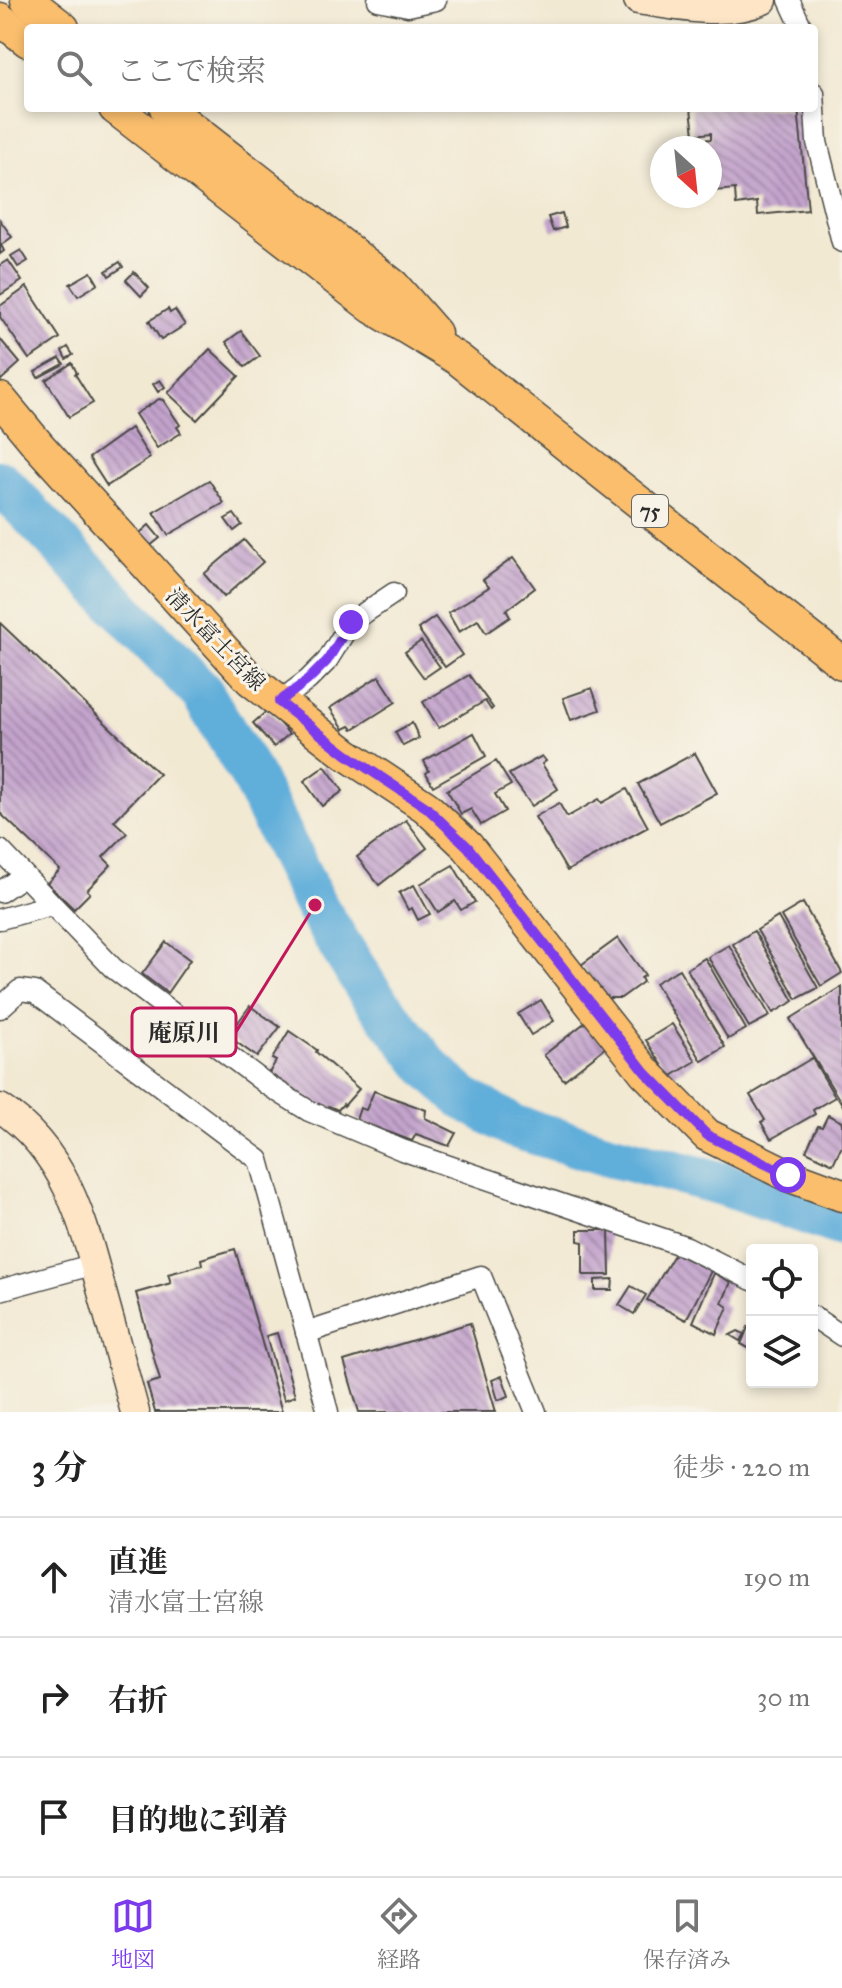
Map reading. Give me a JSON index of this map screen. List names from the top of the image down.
{
  "streets": {
    "main road": ["75", "清水富士宮線"]
  },
  "places": ["庵原川"],
  "north": "bottom right",
  "page": {
    "search": "ここで検索",
    "heading": ["3 分", "徒歩 · 220 m"],
    "list": [
      ["直進", "清水富士宮線", "190 m"],
      ["右折", "30 m"],
      "目的地に到着"
    ],
    "nav": ["地図", "経路", "保存済み"]
  }
}
